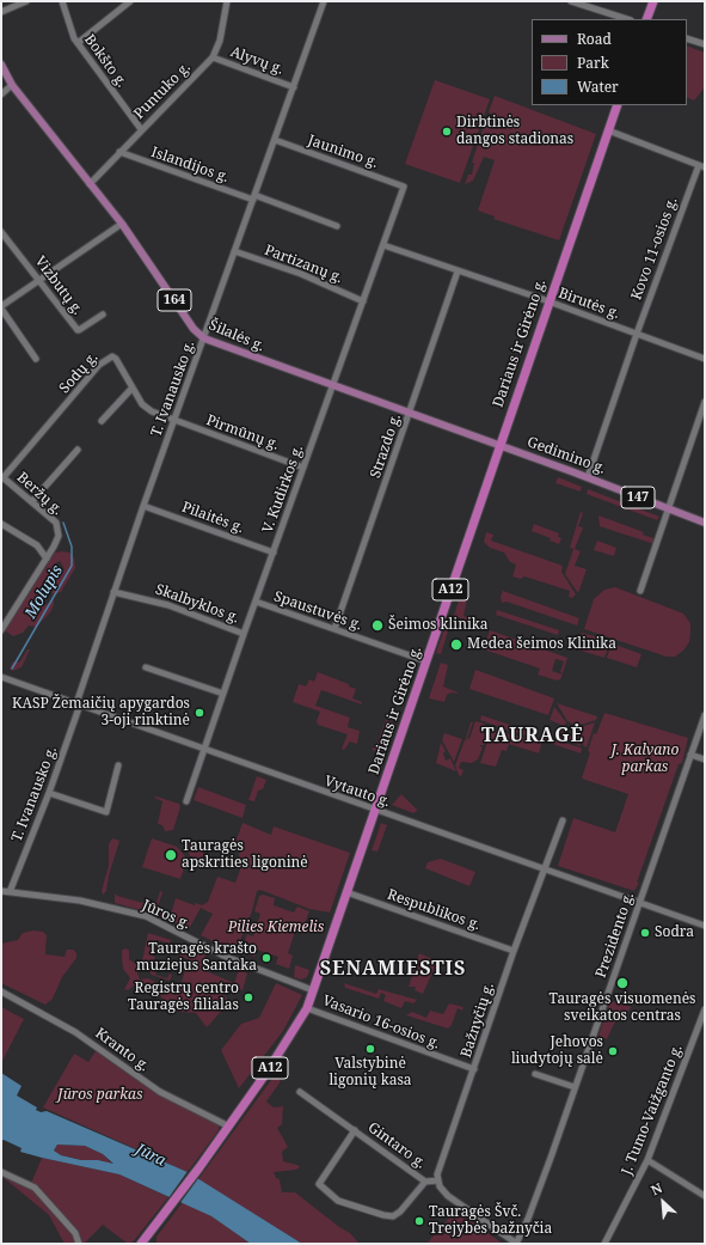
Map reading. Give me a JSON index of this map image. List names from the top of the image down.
{
  "streets": {
    "highway": ["Dariaus ir Girėno g.", "A12"],
    "main road": [
      "164",
      "Šilalės g.",
      "Gedimino g.",
      "147"
    ],
    "street": [
      "Bokšto g.",
      "Alyvų g.",
      "Puntuko g.",
      "Jaunimo g.",
      "Islandijos g.",
      "Kovo 11-osios g.",
      "Partizanų g.",
      "Vizbutų g.",
      "Birutės g.",
      "Sodų g.",
      "T. Ivanausko g.",
      "Pirmūnų g.",
      "Strazdo g.",
      "V. Kudirkos g.",
      "Beržų g.",
      "Pilaitės g.",
      "Skalbyklos g.",
      "Spaustuvės g.",
      "Vytauto g.",
      "Respublikos g.",
      "Jūros g.",
      "Prezidento g.",
      "Bažnyčių g.",
      "Vasario 16-osios g.",
      "Kranto g.",
      "J. Tumo-Vaižganto g.",
      "Gintaro g."
    ]
  },
  "crossings": [
    ["Bokšto g.", "Puntuko g."],
    ["Alyvų g.", "Puntuko g."],
    ["Alyvų g.", "T. Ivanausko g."],
    ["Puntuko g.", "Islandijos g."],
    ["Puntuko g.", "Šilalės g."],
    ["Jaunimo g.", "T. Ivanausko g."],
    ["Jaunimo g.", "V. Kudirkos g."],
    ["Islandijos g.", "T. Ivanausko g."],
    ["Kovo 11-osios g.", "Birutės g."],
    ["Kovo 11-osios g.", "Gedimino g."],
    ["Partizanų g.", "T. Ivanausko g."],
    ["Partizanų g.", "V. Kudirkos g."],
    ["Birutės g.", "Dariaus ir Girėno g."],
    ["Birutės g.", "Strazdo g."],
    ["Birutės g.", "V. Kudirkos g."],
    ["Šilalės g.", "Dariaus ir Girėno g."],
    ["Šilalės g.", "T. Ivanausko g."],
    ["Šilalės g.", "Strazdo g."],
    ["Šilalės g.", "Gedimino g."],
    ["Šilalės g.", "V. Kudirkos g."],
    ["Dariaus ir Girėno g.", "Gedimino g."],
    ["Dariaus ir Girėno g.", "Spaustuvės g."],
    ["Dariaus ir Girėno g.", "Vytauto g."],
    ["Dariaus ir Girėno g.", "Respublikos g."],
    ["Dariaus ir Girėno g.", "Jūros g."],
    ["Dariaus ir Girėno g.", "Vasario 16-osios g."],
    ["Dariaus ir Girėno g.", "Kranto g."],
    ["Sodų g.", "T. Ivanausko g."],
    ["Sodų g.", "Pirmūnų g."],
    ["Sodų g.", "Beržų g."],
    ["T. Ivanausko g.", "Pirmūnų g."],
    ["T. Ivanausko g.", "Pilaitės g."],
    ["T. Ivanausko g.", "Skalbyklos g."],
    ["T. Ivanausko g.", "Vytauto g."],
    ["T. Ivanausko g.", "Jūros g."],
    ["Pirmūnų g.", "V. Kudirkos g."],
    ["Strazdo g.", "Spaustuvės g."],
    ["V. Kudirkos g.", "Pilaitės g."],
    ["V. Kudirkos g.", "Skalbyklos g."],
    ["V. Kudirkos g.", "Spaustuvės g."],
    ["V. Kudirkos g.", "Vytauto g."],
    ["Vytauto g.", "Prezidento g."],
    ["Vytauto g.", "Bažnyčių g."],
    ["Respublikos g.", "Bažnyčių g."],
    ["Bažnyčių g.", "Vasario 16-osios g."],
    ["Bažnyčių g.", "Gintaro g."]
  ],
  "districts": ["TAURAGĖ", "SENAMIESTIS"],
  "water": ["Molupis", "Jūra"],
  "parks": ["J. Kalvano parkas", "Pilies Kiemelis", "Jūros parkas"],
  "places": [
    "Dirbtinės dangos stadionas",
    "Šeimos klinika",
    "Medea šeimos Klinika",
    "KASP Žemaičių apygardos 3-oji rinktinė",
    "Tauragės apskrities ligoninė",
    "Sodra",
    "Tauragės krašto muziejus Santaka",
    "Tauragės visuomenės sveikatos centras",
    "Registrų centro Tauragės filialas",
    "Valstybinė ligonių kasa",
    "Jehovos liudytojų salė",
    "Tauragės Švč. Trejybės bažnyčia"
  ],
  "legend": ["Road", "Park", "Water"],
  "north": "top left"
}
